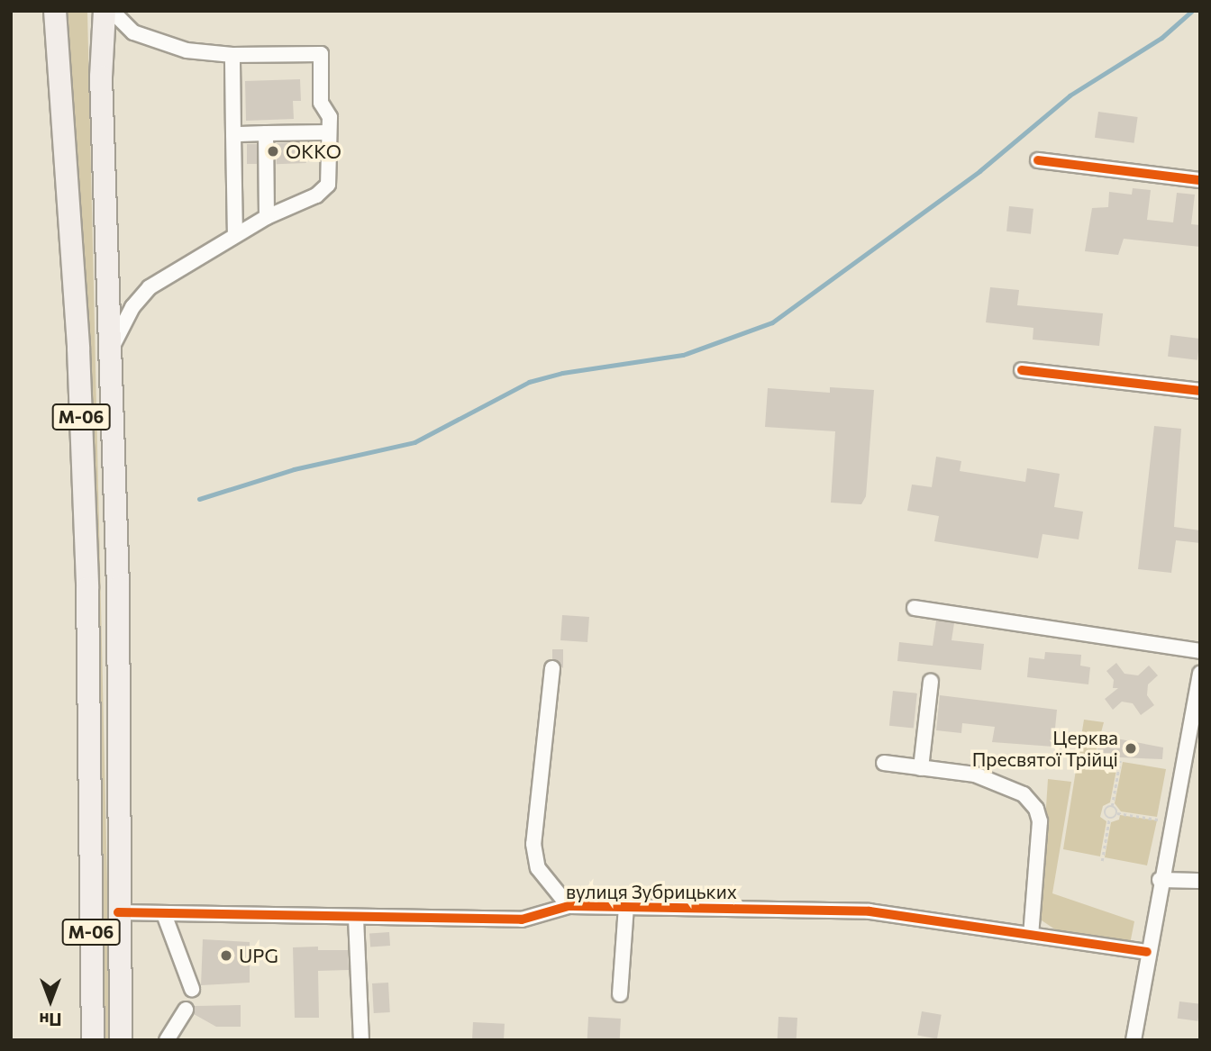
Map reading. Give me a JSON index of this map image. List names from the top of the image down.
{
  "streets": {
    "highway": ["М-06"],
    "street": ["вулиця Зубрицьких"]
  },
  "crossings": [
    ["М-06", "вулиця Зубрицьких"]
  ],
  "places": ["ОККО", "Церква Пресвятої Трійці", "UPG"],
  "north": "bottom"
}
